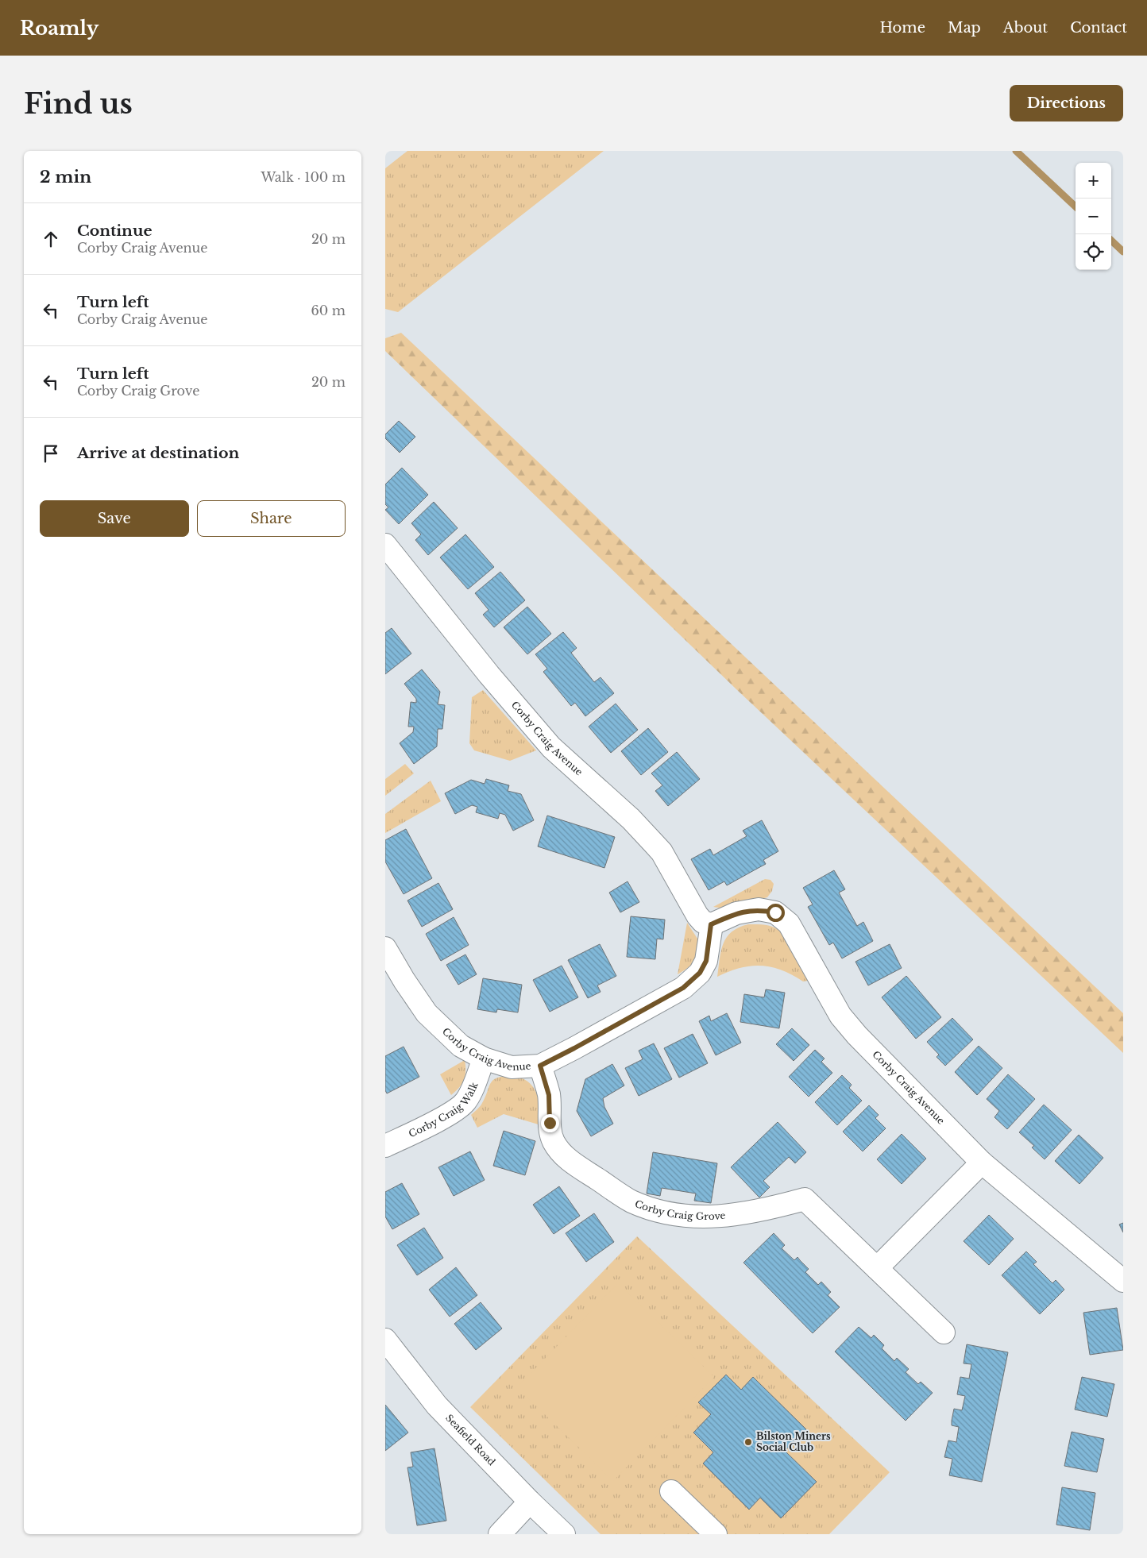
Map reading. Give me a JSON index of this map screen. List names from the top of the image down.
{
  "streets": {
    "street": [
      "Corby Craig Avenue",
      "Corby Craig Walk",
      "Corby Craig Grove",
      "Seafield Road"
    ]
  },
  "crossings": [
    ["Corby Craig Avenue", "Corby Craig Walk"],
    ["Corby Craig Avenue", "Corby Craig Grove"]
  ],
  "places": ["Bilston Miners Social Club"],
  "page": {
    "header": "Roamly",
    "nav": [
      "Home",
      "Map",
      "About",
      "Contact"
    ],
    "buttons": [
      "Directions",
      ["Save", "Share"]
    ],
    "title": "Find us",
    "heading": ["2 min", "Walk · 100 m"],
    "map_buttons": ["+", "−"],
    "list": [
      ["Continue", "Corby Craig Avenue", "20 m"],
      ["Turn left", "Corby Craig Avenue", "60 m"],
      ["Turn left", "Corby Craig Grove", "20 m"],
      "Arrive at destination"
    ]
  }
}
